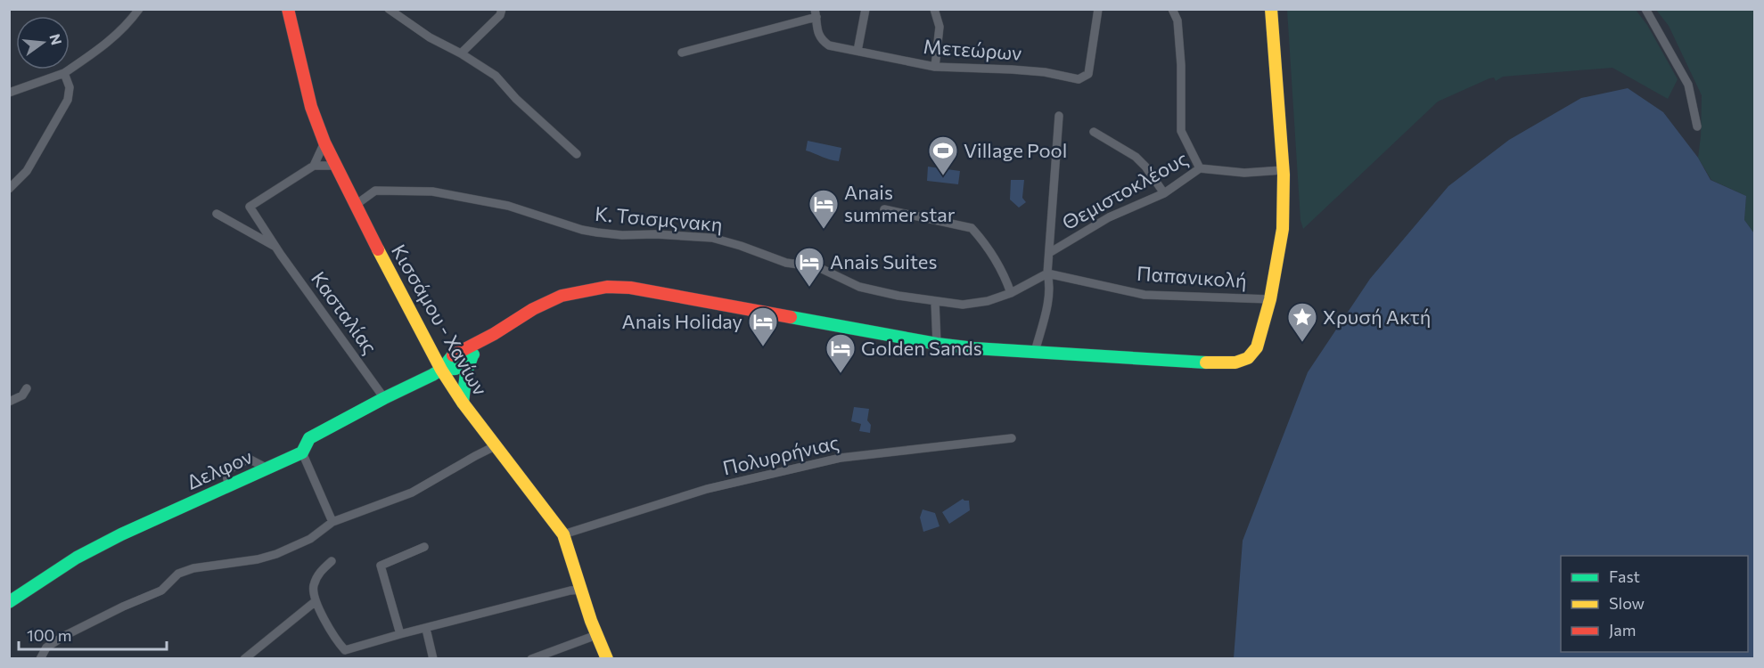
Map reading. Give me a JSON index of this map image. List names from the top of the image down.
{
  "streets": {
    "main road": ["Κισσάμου - Χανίων", "Δελφον"],
    "street": [
      "Μετεώρων",
      "Θεμιστοκλέους",
      "Κ. Τσισμςνακη",
      "Παπανικολή",
      "Κασταλίας",
      "Πολυρρήνιας"
    ]
  },
  "crossings": [
    ["Κ. Τσισμςνακη", "Παπανικολή"],
    ["Κ. Τσισμςνακη", "Κισσάμου - Χανίων"],
    ["Κασταλίας", "Δελφον"],
    ["Κισσάμου - Χανίων", "Πολυρρήνιας"],
    ["Κισσάμου - Χανίων", "Δελφον"]
  ],
  "places": {
    "sports": ["Village Pool"],
    "hotel": [
      "Anais summer star",
      "Anais Suites",
      "Anais Holiday",
      "Golden Sands"
    ],
    "place": ["Χρυσή Ακτή"]
  },
  "legend": ["Fast", "Slow", "Jam"],
  "scale_bar": "100 m",
  "north": "right"
}
